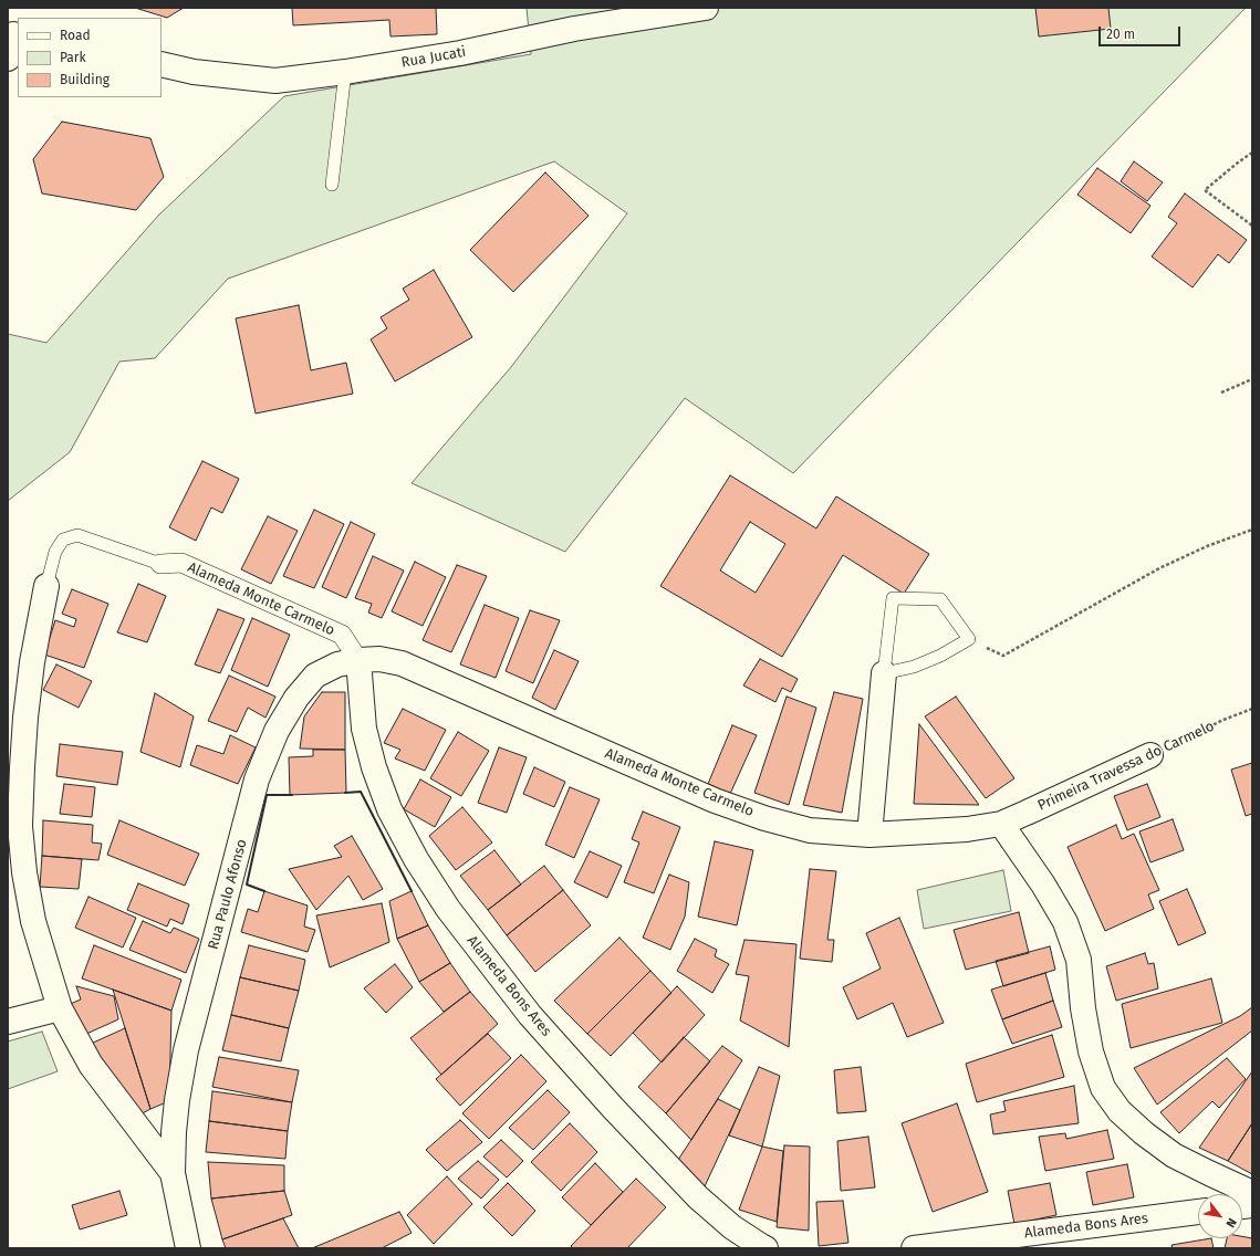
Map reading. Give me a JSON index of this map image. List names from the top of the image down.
{
  "streets": {
    "street": [
      "Rua Jucati",
      "Alameda Monte Carmelo",
      "Primeira Travessa do Carmelo",
      "Rua Paulo Afonso",
      "Alameda Bons Ares"
    ]
  },
  "crossings": [
    ["Alameda Monte Carmelo", "Primeira Travessa do Carmelo"],
    ["Alameda Monte Carmelo", "Rua Paulo Afonso"],
    ["Alameda Monte Carmelo", "Alameda Bons Ares"],
    ["Rua Paulo Afonso", "Alameda Bons Ares"]
  ],
  "legend": ["Road", "Park", "Building"],
  "scale_bar": "20 m",
  "north": "bottom right"
}
